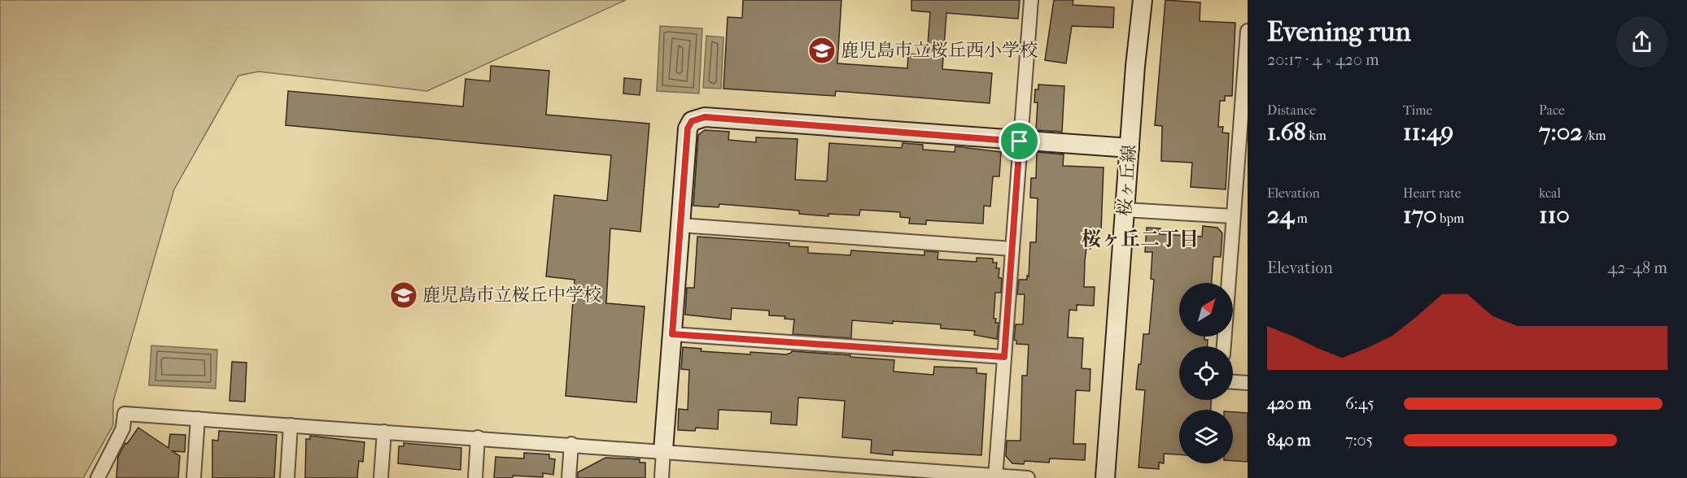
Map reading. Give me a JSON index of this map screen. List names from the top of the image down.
{
  "streets": {
    "street": ["桜ヶ丘線"]
  },
  "districts": ["桜ヶ丘二丁目"],
  "places": {
    "school or university": ["鹿児島市立桜丘西小学校", "鹿児島市立桜丘中学校"]
  },
  "north": "top right",
  "page": {
    "heading": ["Evening run", "20:17 · 4 × 420 m"],
    "stats": [
      ["Distance", "1.68 km"],
      ["Time", "11:49"],
      ["Pace", "7:02 /km"],
      ["Elevation", "24 m"],
      ["Heart rate", "170 bpm"],
      ["kcal", "110"]
    ],
    "chart": ["Elevation", "42–48 m"],
    "list": [
      {
        "name": "420 m",
        "note": "6:45"
      },
      {
        "name": "840 m",
        "note": "7:05"
      }
    ]
  }
}
